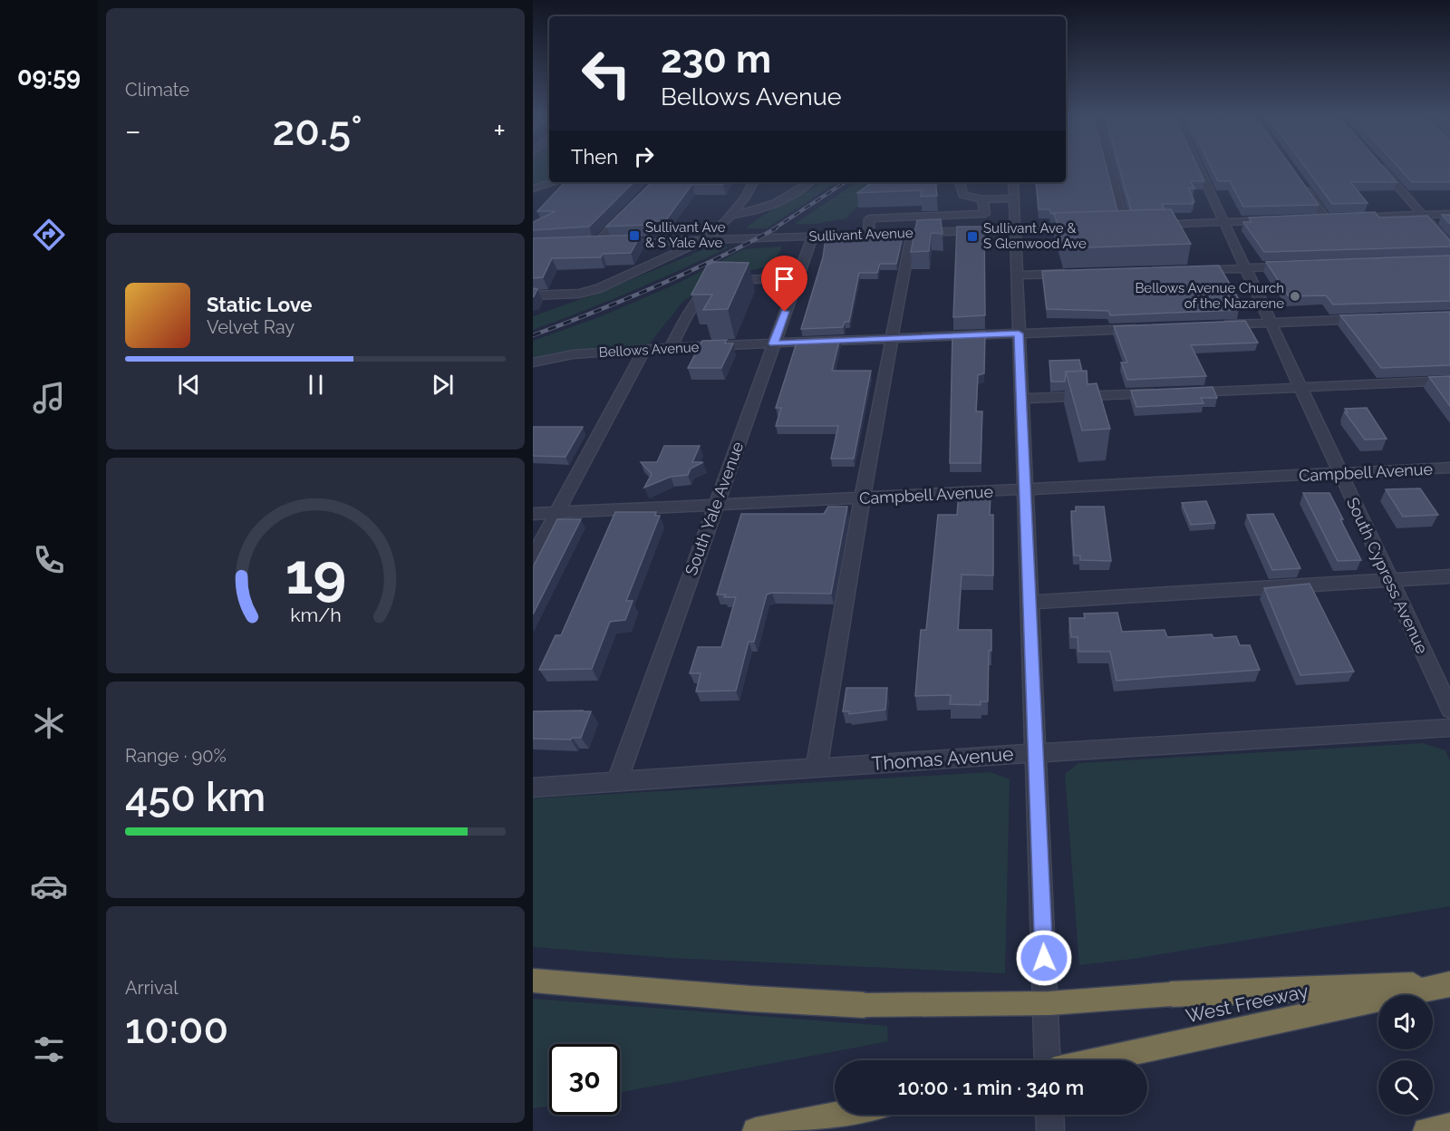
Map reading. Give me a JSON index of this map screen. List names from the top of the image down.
{
  "streets": {
    "highway": ["West Freeway"],
    "street": [
      "Sullivant Avenue",
      "Bellows Avenue",
      "Campbell Avenue",
      "South Yale Avenue",
      "South Cypress Avenue",
      "Thomas Avenue"
    ]
  },
  "crossings": [
    ["Sullivant Avenue", "South Yale Avenue"],
    ["Bellows Avenue", "South Yale Avenue"],
    ["Campbell Avenue", "South Yale Avenue"],
    ["Campbell Avenue", "South Cypress Avenue"],
    ["South Yale Avenue", "Thomas Avenue"]
  ],
  "places": {
    "transit": ["Sullivant Ave & S Yale Ave", "Sullivant Ave & S Glenwood Ave"],
    "other": ["Bellows Avenue Church of the Nazarene"]
  },
  "page": {
    "tabs": "09:59",
    "tile": [
      "Climate",
      ["Range · 90%", "450 km"],
      ["Arrival", "10:00"]
    ],
    "turn": ["230 m", "Bellows Avenue"],
    "heat": ["−", "20.5°", "+"],
    "then": "Then",
    "song": ["Static Love", "Velvet Ray"],
    "limit": "30",
    "trip": "10:00 · 1 min · 340 m",
    "gauge": ["19", "km/h"]
  }
}
